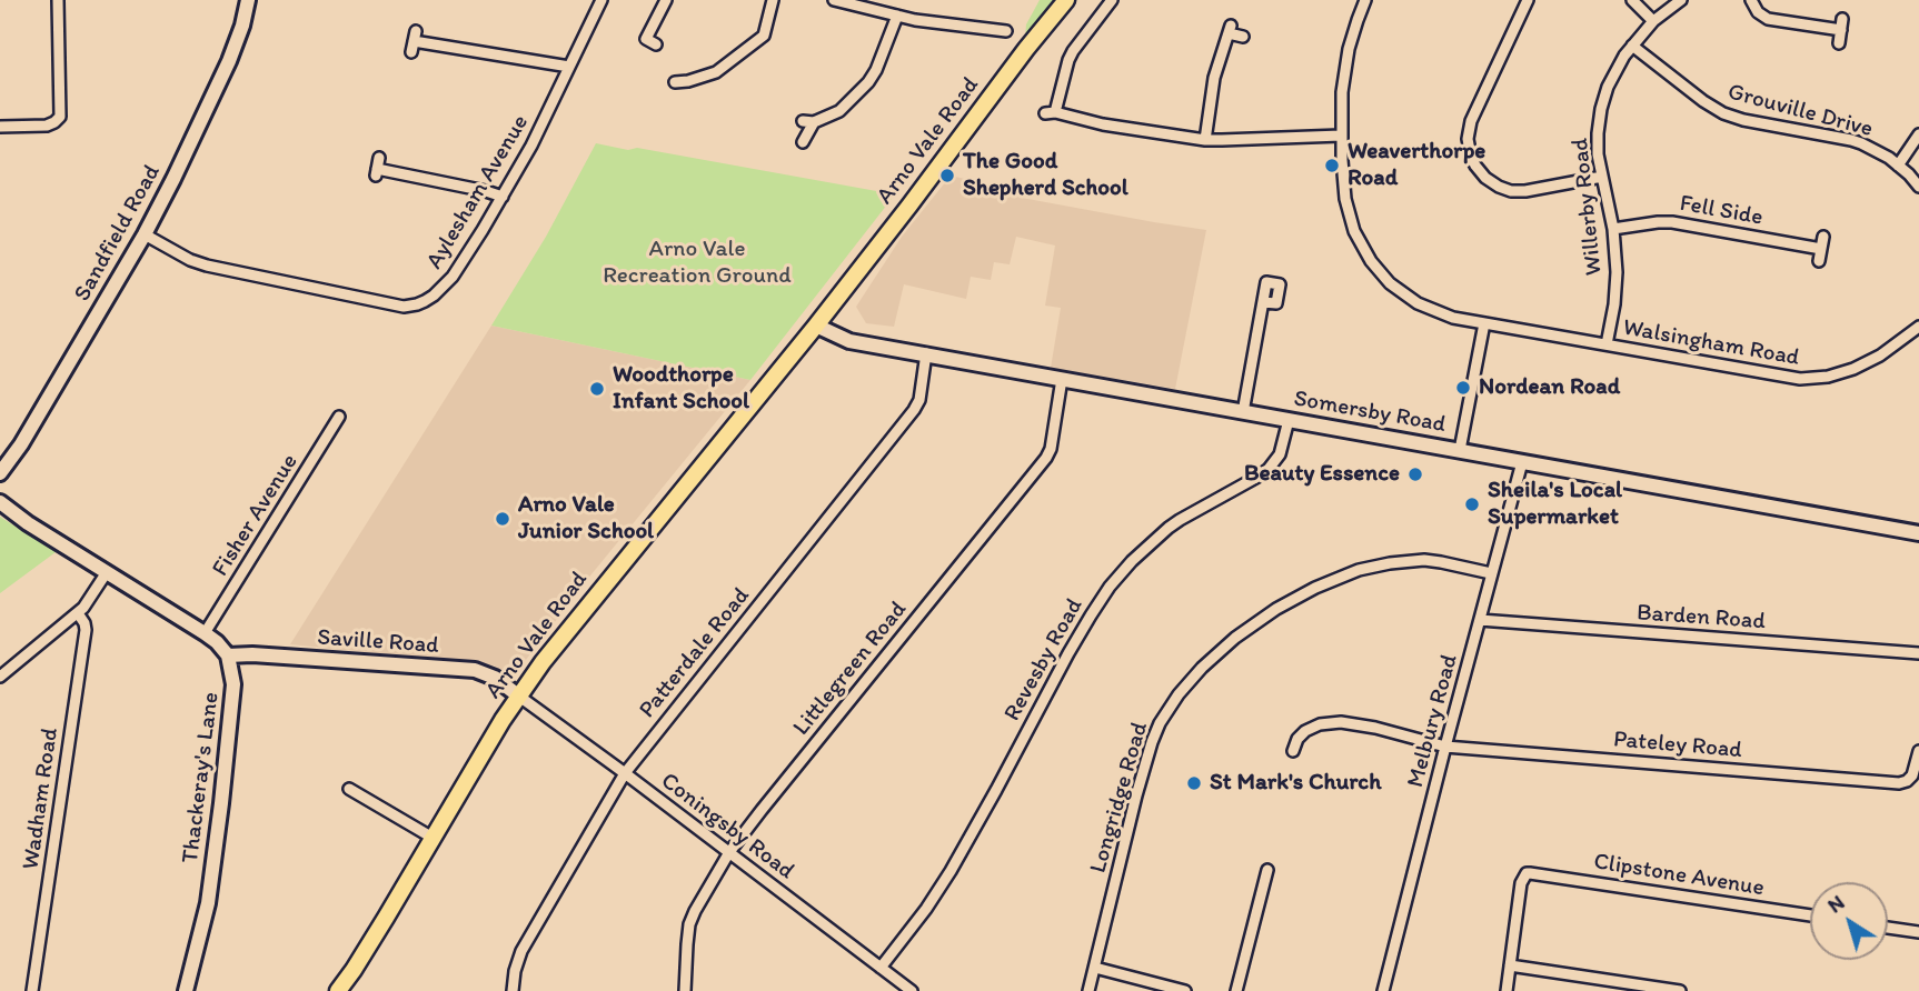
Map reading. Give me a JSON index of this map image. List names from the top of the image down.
{
  "streets": {
    "main road": ["Arno Vale Road"],
    "street": [
      "Grouville Drive",
      "Aylesham Avenue",
      "Willerby Road",
      "Fell Side",
      "Sandfield Road",
      "Walsingham Road",
      "Somersby Road",
      "Fisher Avenue",
      "Barden Road",
      "Saville Road",
      "Patterdale Road",
      "Revesby Road",
      "Littlegreen Road",
      "Melbury Road",
      "Pateley Road",
      "Thackeray's Lane",
      "Longridge Road",
      "Wadham Road",
      "Coningsby Road",
      "Clipstone Avenue"
    ]
  },
  "crossings": [
    ["Grouville Drive", "Willerby Road"],
    ["Arno Vale Road", "Somersby Road"],
    ["Arno Vale Road", "Saville Road"],
    ["Arno Vale Road", "Coningsby Road"],
    ["Aylesham Avenue", "Sandfield Road"],
    ["Willerby Road", "Fell Side"],
    ["Willerby Road", "Walsingham Road"],
    ["Somersby Road", "Patterdale Road"],
    ["Somersby Road", "Revesby Road"],
    ["Somersby Road", "Littlegreen Road"],
    ["Somersby Road", "Melbury Road"],
    ["Barden Road", "Melbury Road"],
    ["Saville Road", "Thackeray's Lane"],
    ["Saville Road", "Coningsby Road"],
    ["Patterdale Road", "Coningsby Road"],
    ["Revesby Road", "Coningsby Road"],
    ["Littlegreen Road", "Coningsby Road"],
    ["Melbury Road", "Pateley Road"],
    ["Melbury Road", "Longridge Road"]
  ],
  "parks": ["Arno Vale Recreation Ground"],
  "places": [
    "Weaverthorpe Road",
    "The Good Shepherd School",
    "Nordean Road",
    "Woodthorpe Infant School",
    "Beauty Essence",
    "Sheila's Local Supermarket",
    "Arno Vale Junior School",
    "St Mark's Church"
  ],
  "north": "top left"
}
